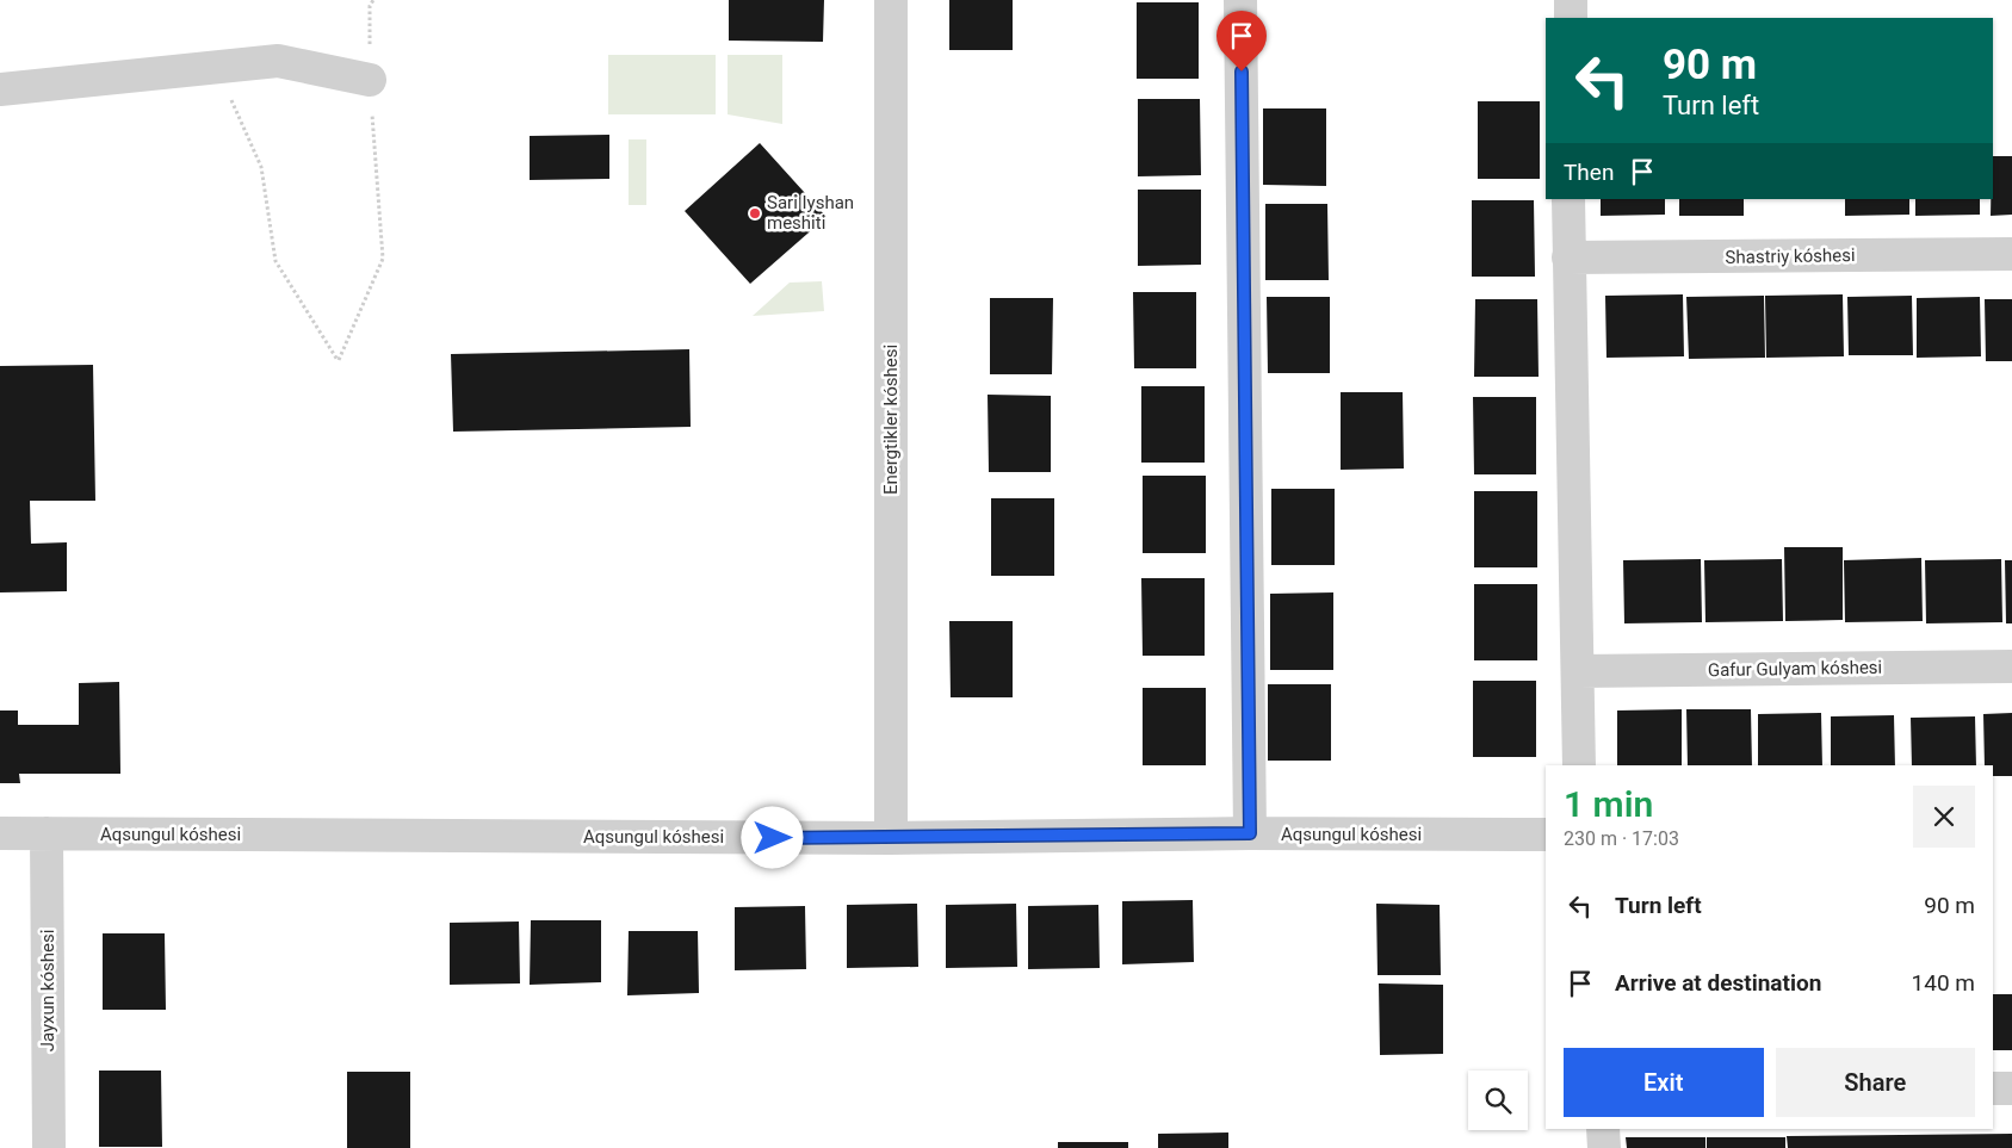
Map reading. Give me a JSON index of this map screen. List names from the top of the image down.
{
  "streets": {
    "street": [
      "Shastriy kóshesi",
      "Energtikler kóshesi",
      "Gafur Gulyam kóshesi",
      "Aqsungul kóshesi",
      "Jayxun kóshesi"
    ]
  },
  "crossings": [
    ["Energtikler kóshesi", "Aqsungul kóshesi"],
    ["Aqsungul kóshesi", "Jayxun kóshesi"]
  ],
  "places": ["Sari Iyshan meshiti"],
  "page": {
    "turn": ["90 m", "Turn left"],
    "then": "Then",
    "heading": ["1 min", "230 m · 17:03"],
    "list": [
      {
        "name": "Turn left",
        "value": "90 m"
      },
      {
        "name": "Arrive at destination",
        "value": "140 m"
      }
    ],
    "buttons": ["Exit", "Share"]
  }
}
